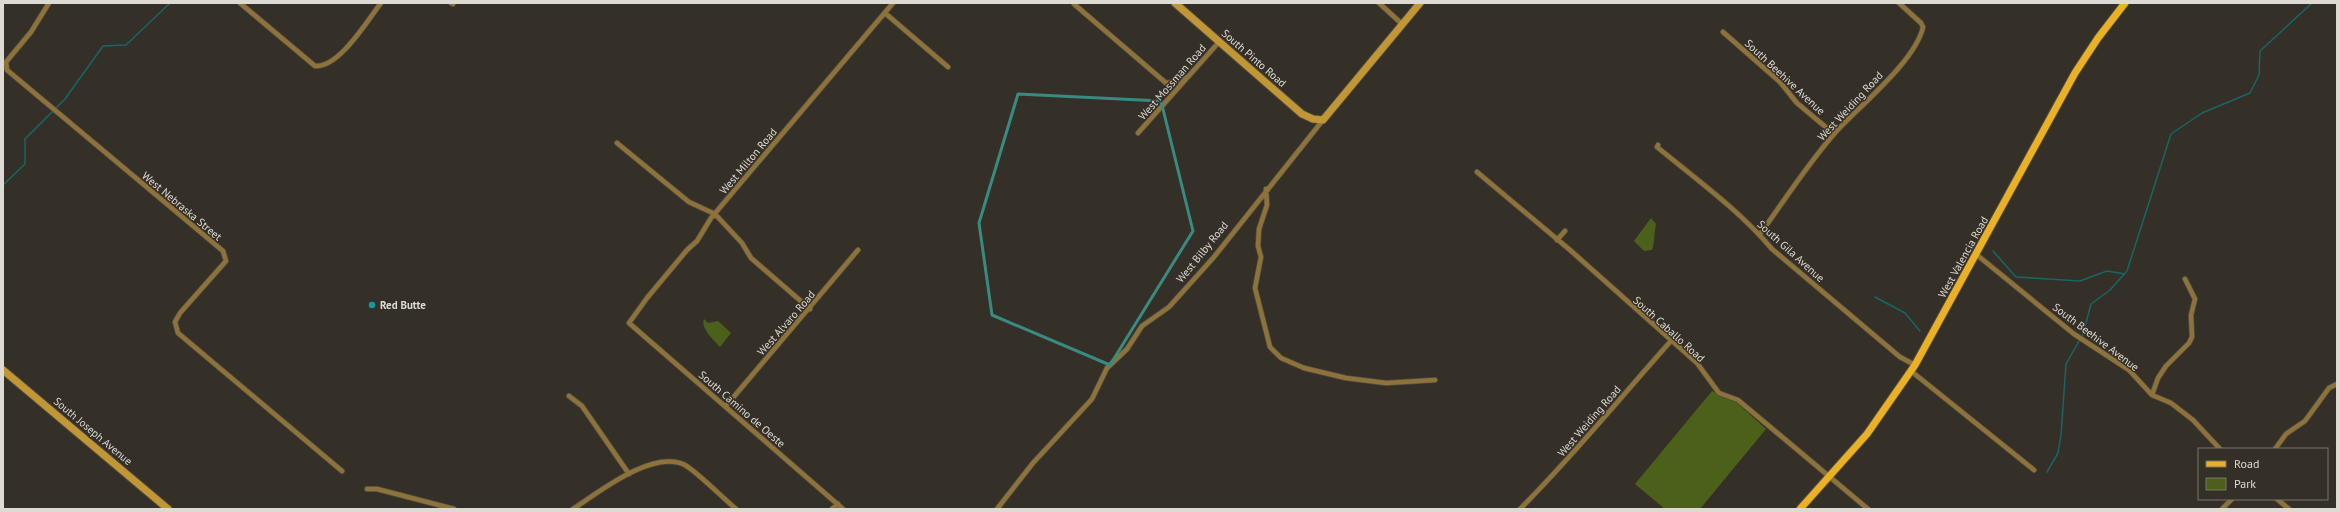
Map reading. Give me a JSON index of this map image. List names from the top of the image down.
{
  "streets": {
    "main road": ["West Valencia Road"],
    "street": [
      "South Pinto Road",
      "South Beehive Avenue",
      "West Mossman Road",
      "West Weiding Road",
      "West Milton Road",
      "West Nebraska Street",
      "South Gila Avenue",
      "West Bilby Road",
      "West Alvaro Road",
      "South Caballo Road",
      "South Camino de Oeste",
      "South Joseph Avenue"
    ]
  },
  "crossings": [
    ["South Pinto Road", "West Mossman Road"],
    ["South Pinto Road", "West Bilby Road"],
    ["South Beehive Avenue", "West Weiding Road"],
    ["South Beehive Avenue", "West Valencia Road"],
    ["West Weiding Road", "South Gila Avenue"],
    ["West Weiding Road", "South Caballo Road"],
    ["West Milton Road", "South Camino de Oeste"],
    ["South Gila Avenue", "West Valencia Road"],
    ["West Valencia Road", "South Caballo Road"],
    ["West Alvaro Road", "South Camino de Oeste"]
  ],
  "places": ["Red Butte"],
  "legend": ["Road", "Park"]
}
